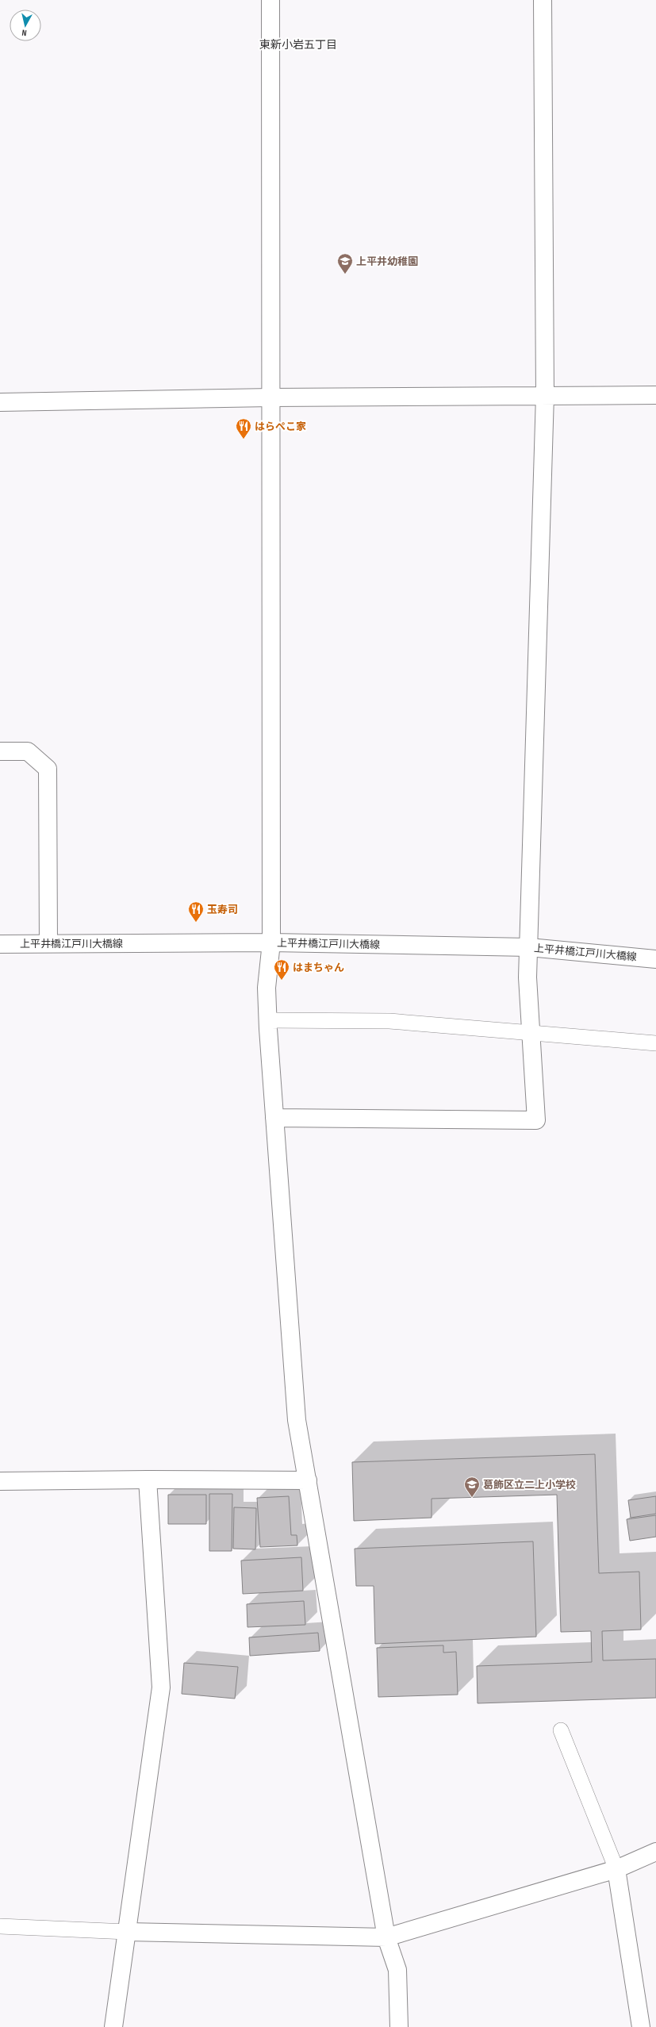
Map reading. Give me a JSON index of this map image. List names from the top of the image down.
{
  "streets": {
    "street": ["上平井橋江戸川大橋線"]
  },
  "districts": ["東新小岩五丁目"],
  "places": {
    "school or university": ["上平井幼稚園", "葛飾区立二上小学校"],
    "restaurant": ["はらぺこ家", "玉寿司", "はまちゃん"]
  },
  "north": "bottom"
}
